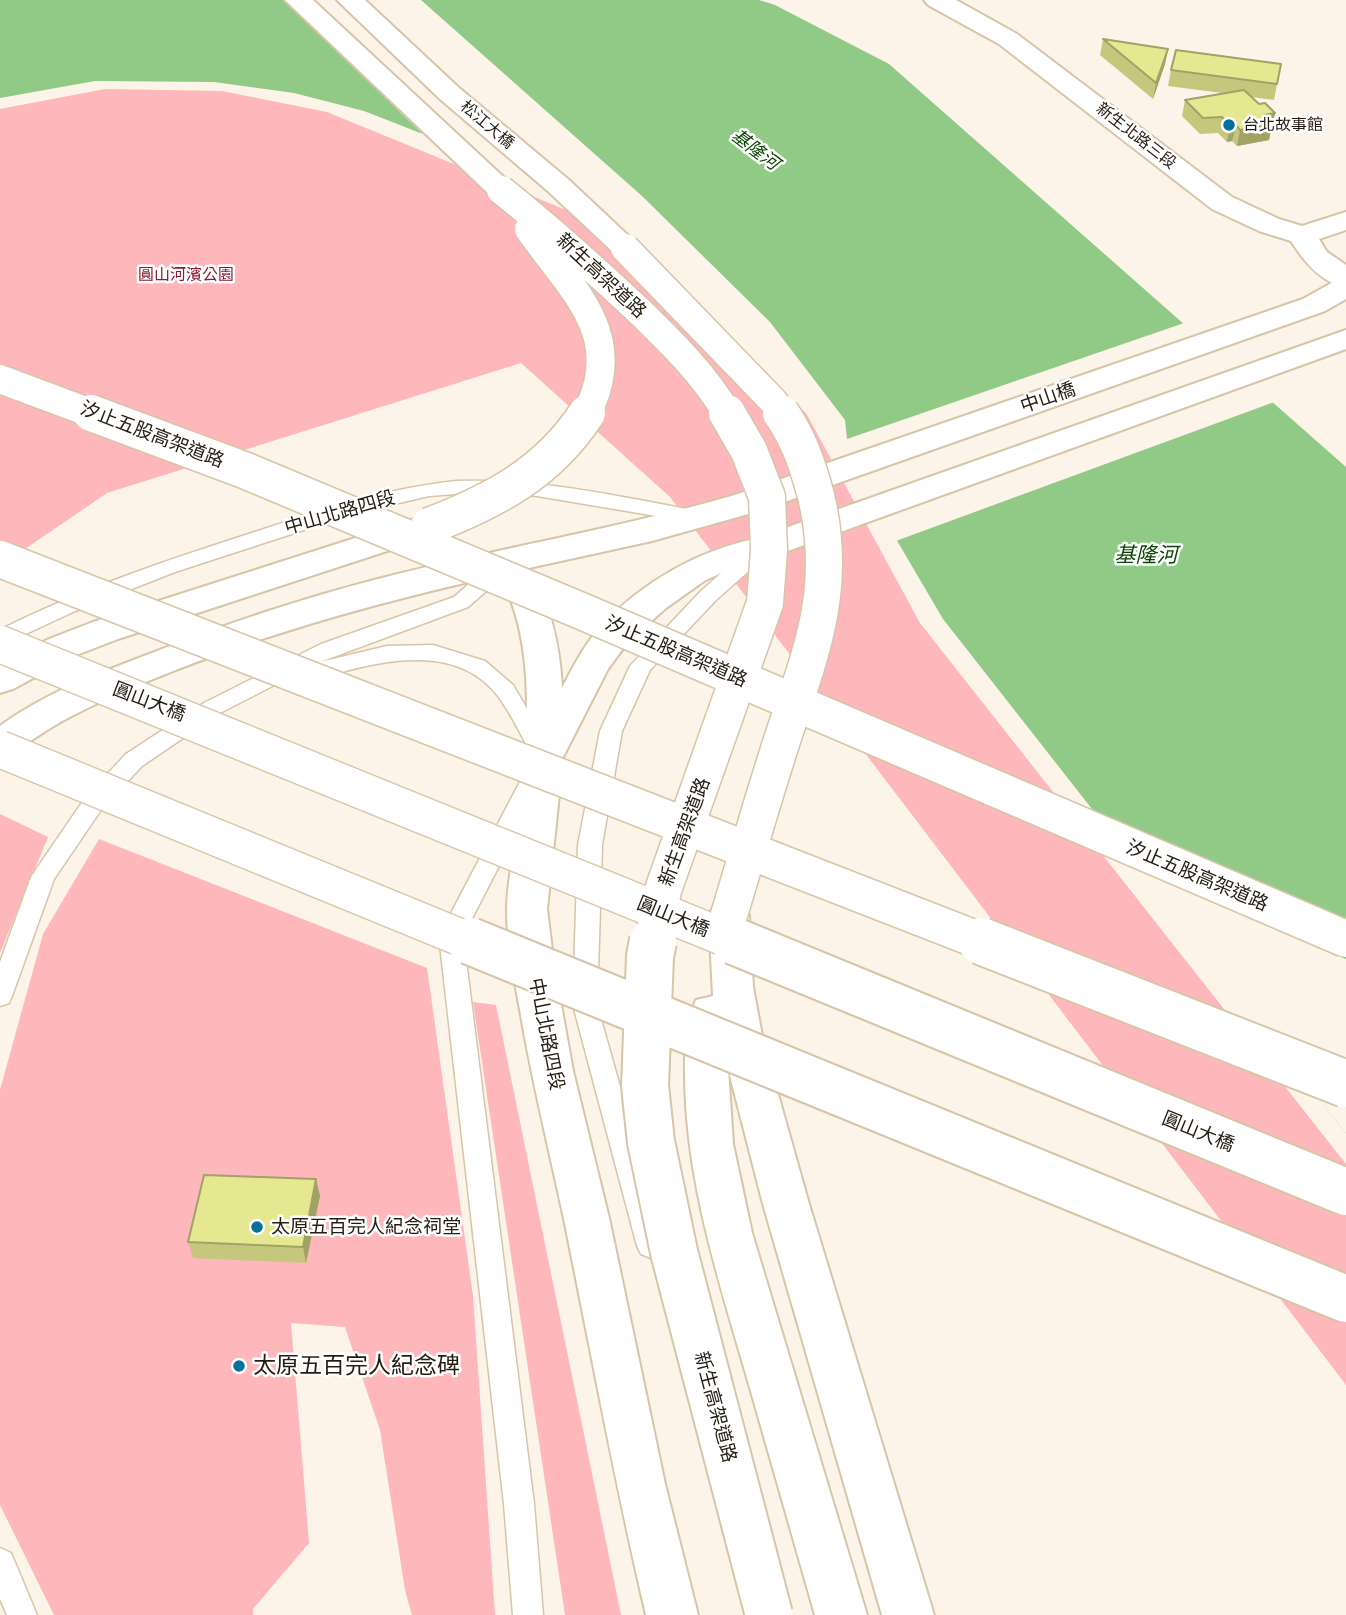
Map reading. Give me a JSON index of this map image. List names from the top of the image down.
{
  "streets": {
    "main road": [
      "松江大橋",
      "新生北路三段",
      "新生高架道路",
      "中山橋",
      "汐止五股高架道路",
      "中山北路四段",
      "圓山大橋"
    ]
  },
  "crossings": [
    ["松江大橋", "新生高架道路"],
    ["中山橋", "中山北路四段"]
  ],
  "water": ["基隆河"],
  "parks": ["圓山河濱公園"],
  "places": ["台北故事館", "太原五百完人紀念祠堂", "太原五百完人紀念碑"]
}
